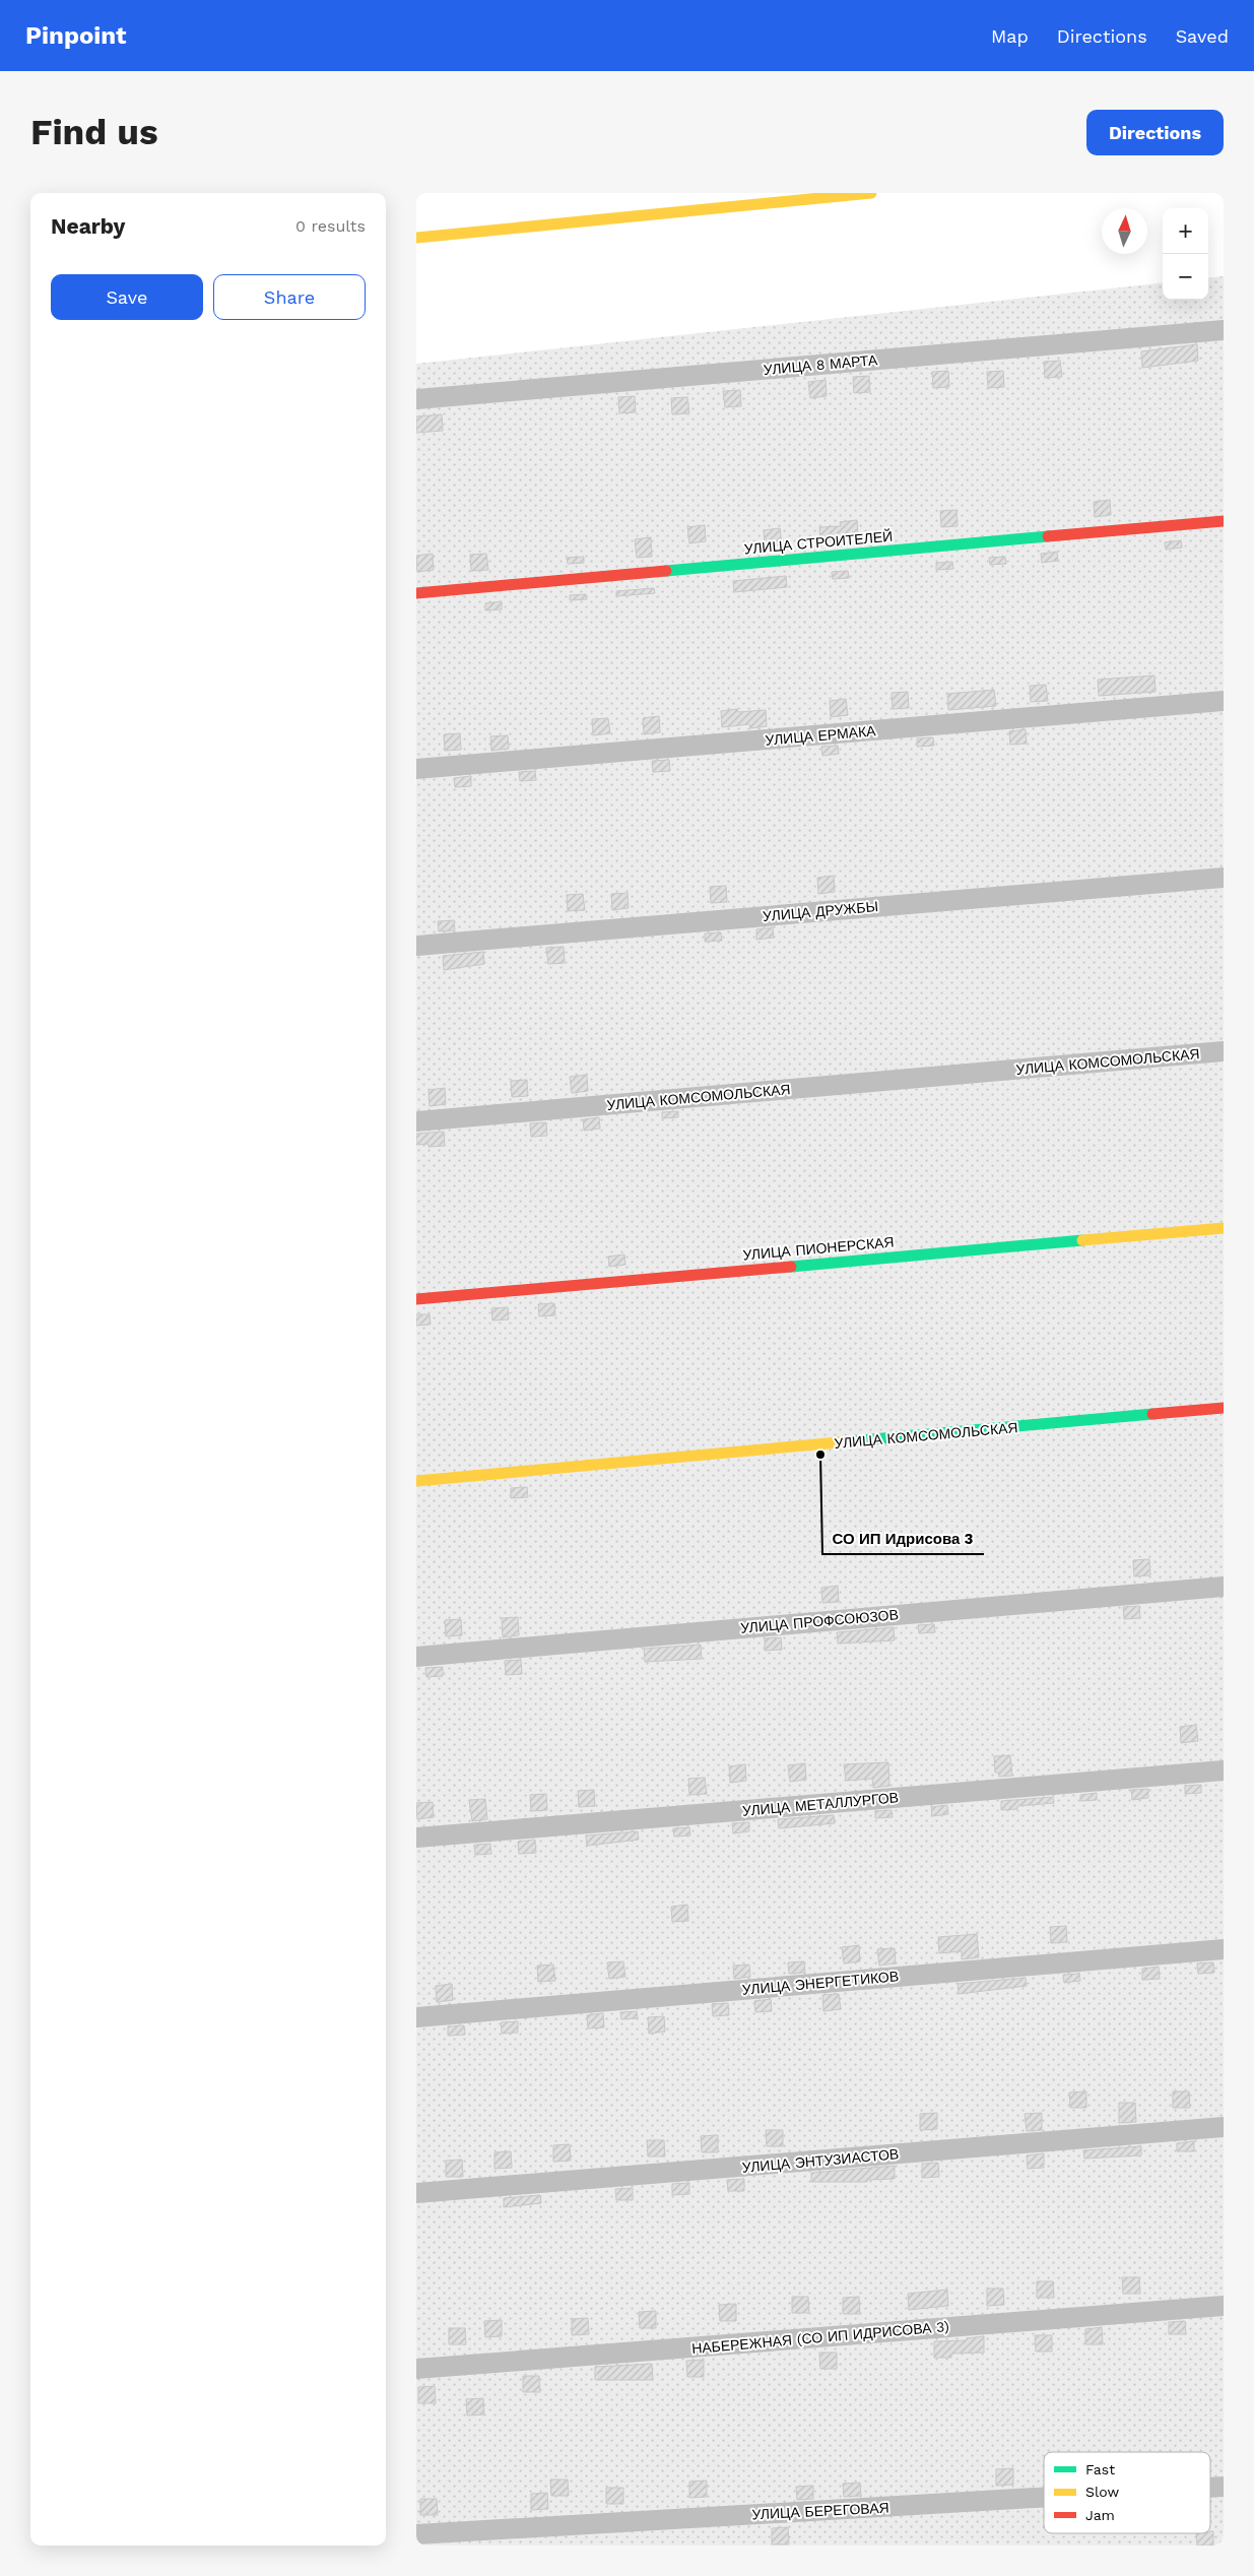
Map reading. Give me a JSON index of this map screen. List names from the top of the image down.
{
  "streets": {
    "street": [
      "УЛИЦА 8 МАРТА",
      "УЛИЦА СТРОИТЕЛЕЙ",
      "УЛИЦА ЕРМАКА",
      "УЛИЦА ДРУЖБЫ",
      "УЛИЦА КОМСОМОЛЬСКАЯ",
      "УЛИЦА ПИОНЕРСКАЯ",
      "УЛИЦА ПРОФСОЮЗОВ",
      "УЛИЦА МЕТАЛЛУРГОВ",
      "УЛИЦА ЭНЕРГЕТИКОВ",
      "УЛИЦА ЭНТУЗИАСТОВ",
      "НАБЕРЕЖНАЯ (СО ИП ИДРИСОВА 3)",
      "УЛИЦА БЕРЕГОВАЯ"
    ]
  },
  "places": ["СО ИП Идрисова 3"],
  "legend": ["Fast", "Slow", "Jam"],
  "north": "top",
  "page": {
    "header": "Pinpoint",
    "nav": ["Map", "Directions", "Saved"],
    "buttons": [
      "Directions",
      ["Save", "Share"]
    ],
    "title": "Find us",
    "heading": ["Nearby", "0 results"],
    "map_buttons": ["+", "−"]
  }
}
